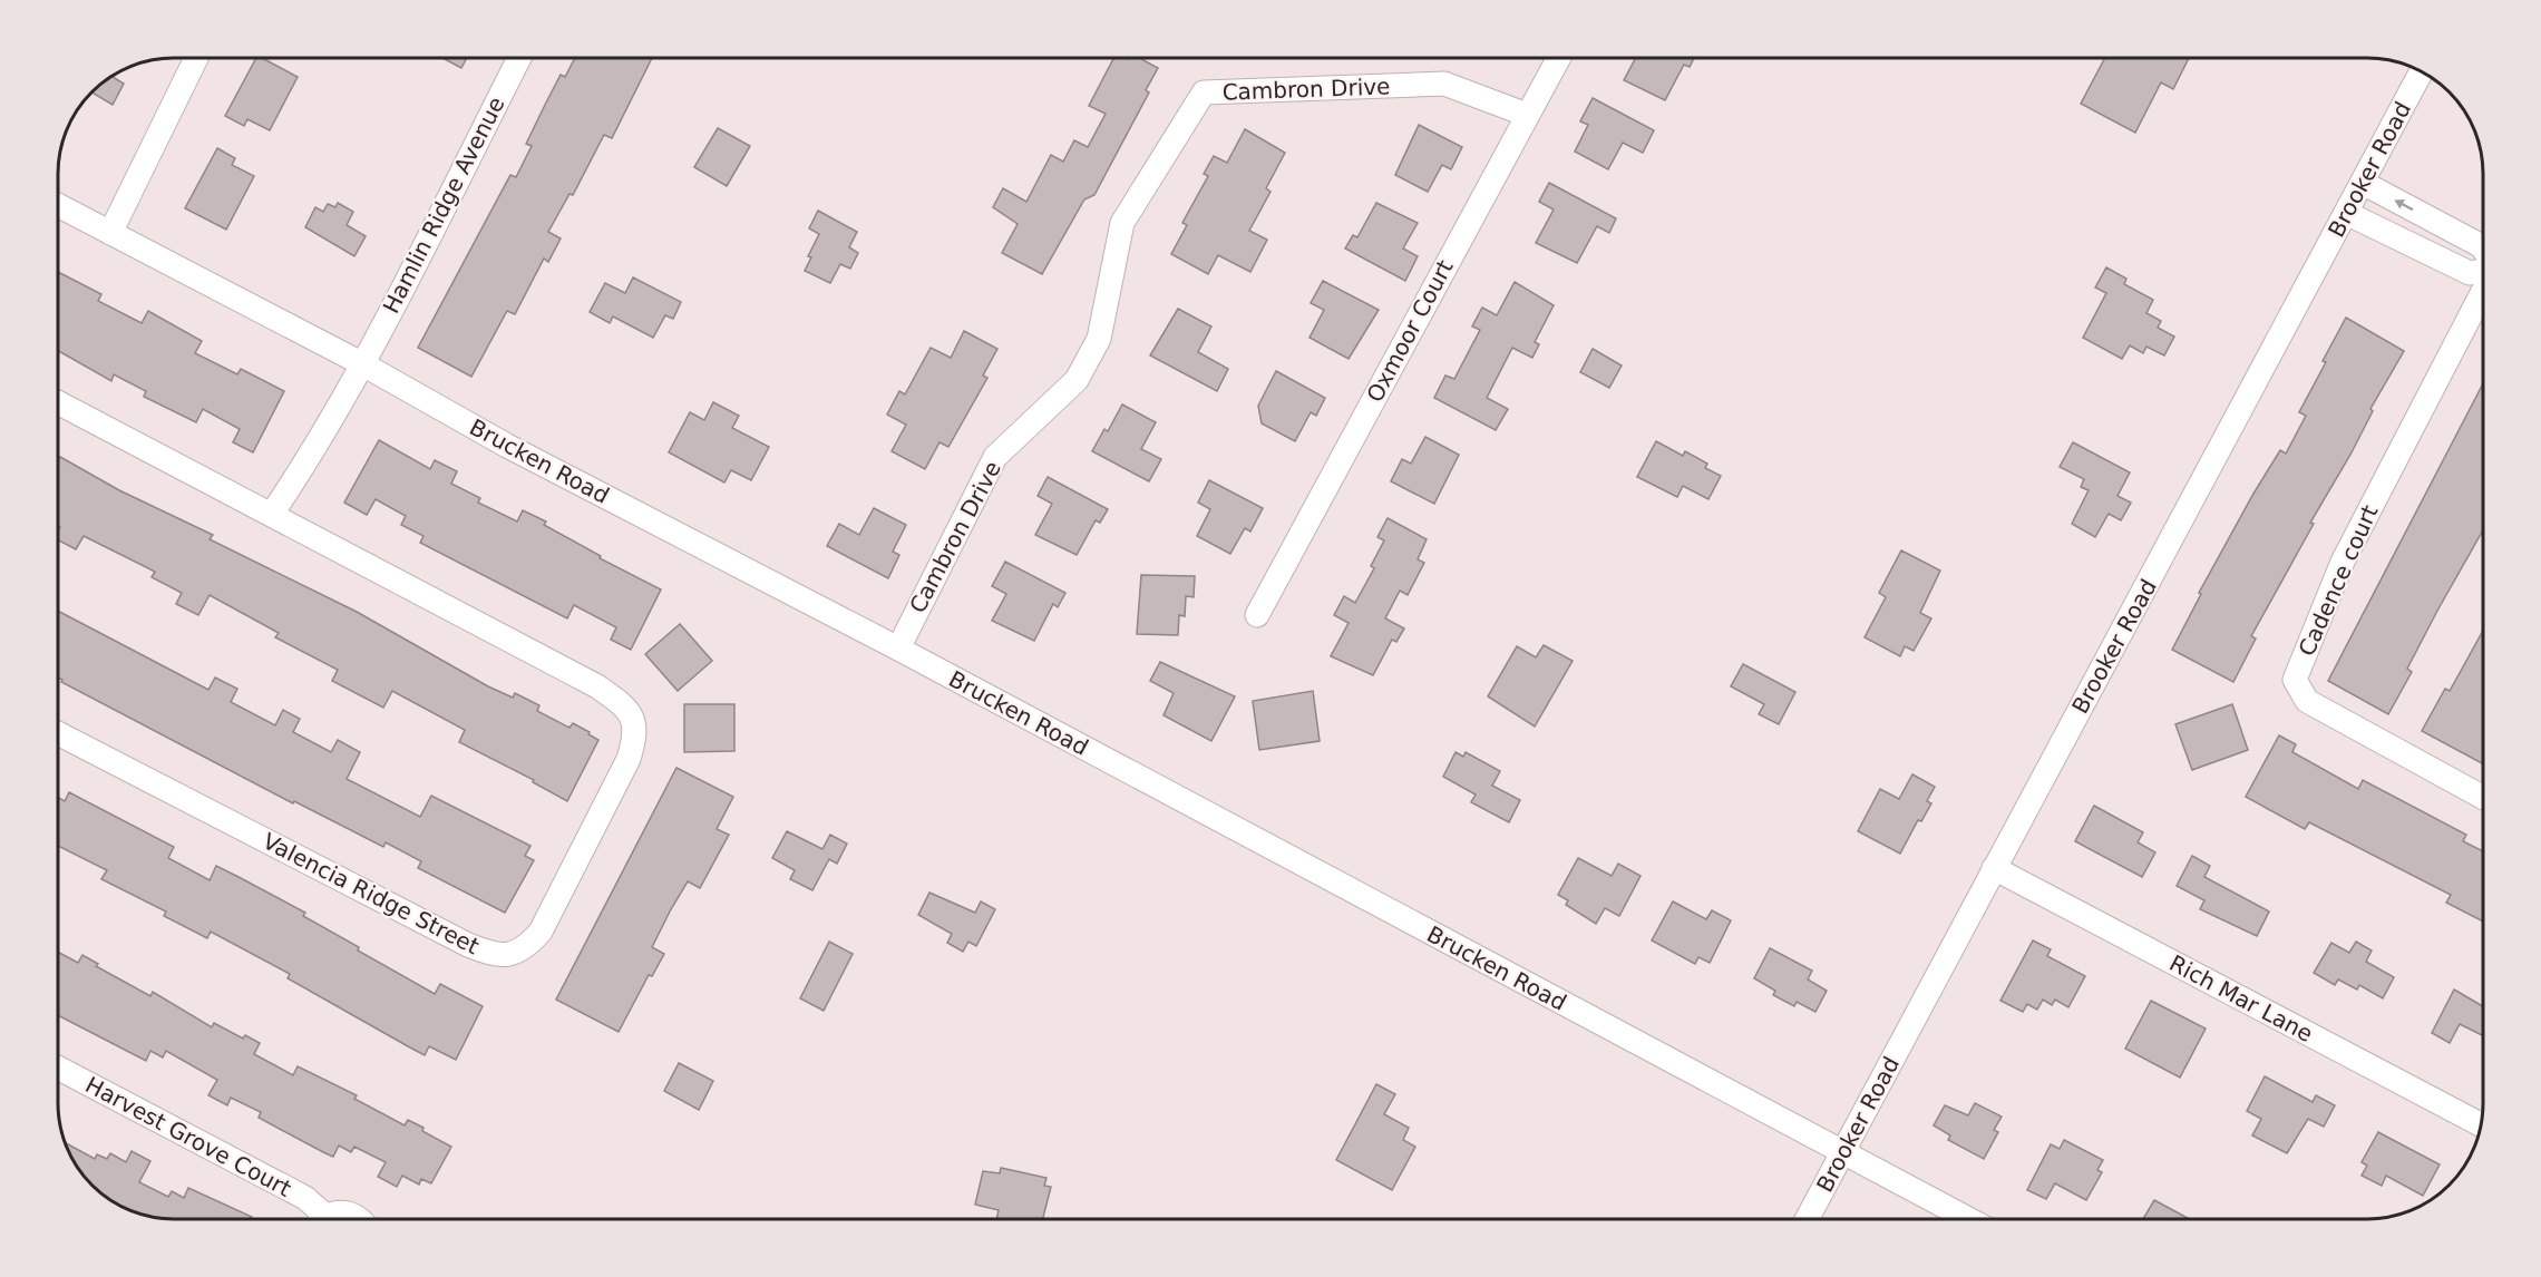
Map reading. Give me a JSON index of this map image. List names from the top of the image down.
{
  "streets": {
    "street": [
      "Cambron Drive",
      "Brooker Road",
      "Hamlin Ridge Avenue",
      "Oxmoor Court",
      "Brucken Road",
      "Cadence court",
      "Valencia Ridge Street",
      "Rich Mar Lane",
      "Harvest Grove Court"
    ]
  },
  "crossings": [
    ["Cambron Drive", "Oxmoor Court"],
    ["Cambron Drive", "Brucken Road"],
    ["Brooker Road", "Brucken Road"],
    ["Brooker Road", "Rich Mar Lane"],
    ["Hamlin Ridge Avenue", "Brucken Road"]
  ]
}
